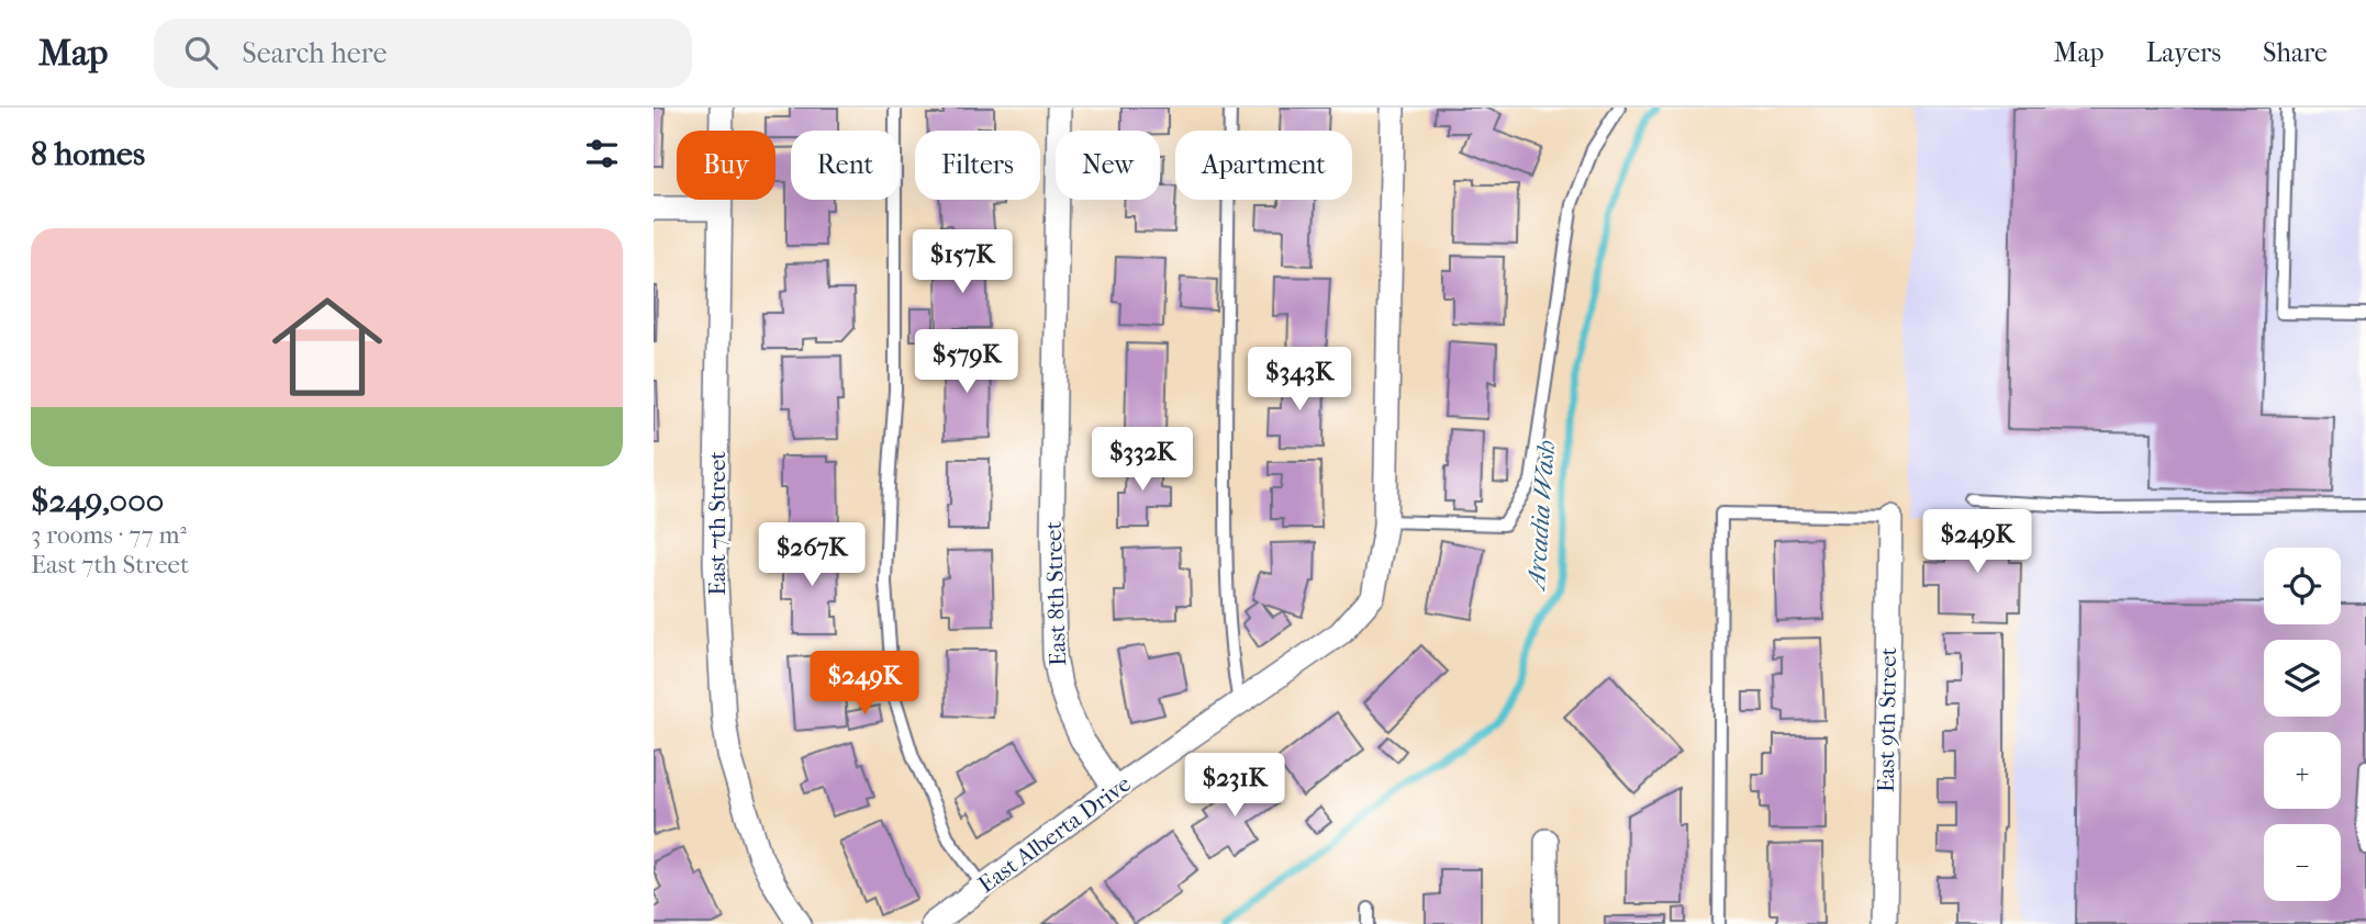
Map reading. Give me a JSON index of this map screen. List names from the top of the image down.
{
  "streets": {
    "street": [
      "East 7th Street",
      "East 8th Street",
      "East 9th Street",
      "East Alberta Drive"
    ]
  },
  "crossings": [
    ["East 8th Street", "East Alberta Drive"]
  ],
  "water": ["Arcadia Wash"],
  "page": {
    "header": "Map",
    "search": "Search here",
    "nav": ["Map", "Layers", "Share"],
    "heading": "8 homes",
    "chip": [
      "Buy",
      "Rent",
      "Filters",
      "New",
      "Apartment"
    ],
    "list": [
      {
        "name": "$249,000",
        "note": "3 rooms · 77 m² · East 7th Street"
      }
    ],
    "price": [
      "$157K",
      "$579K",
      "$343K",
      "$332K",
      "$249K",
      "$267K",
      "$249K",
      "$231K"
    ],
    "map_buttons": ["+", "−"]
  }
}
